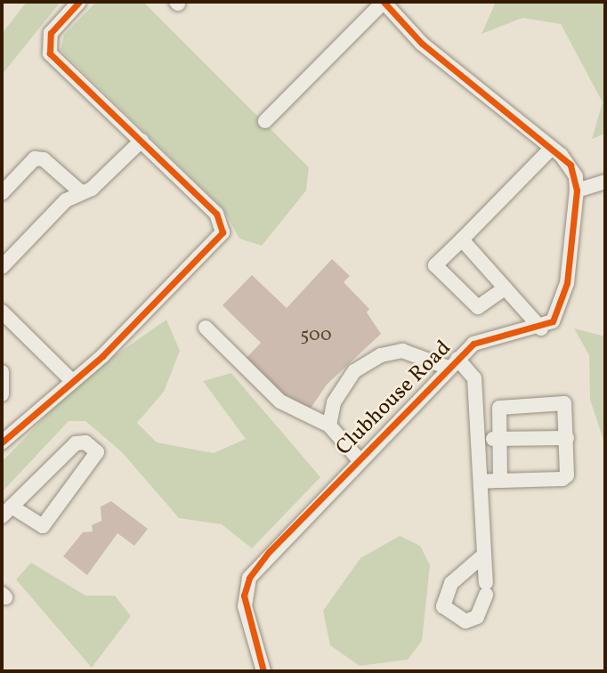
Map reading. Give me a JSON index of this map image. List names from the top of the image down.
{
  "streets": {
    "street": ["Clubhouse Road"]
  },
  "house_numbers": ["500"]
}
